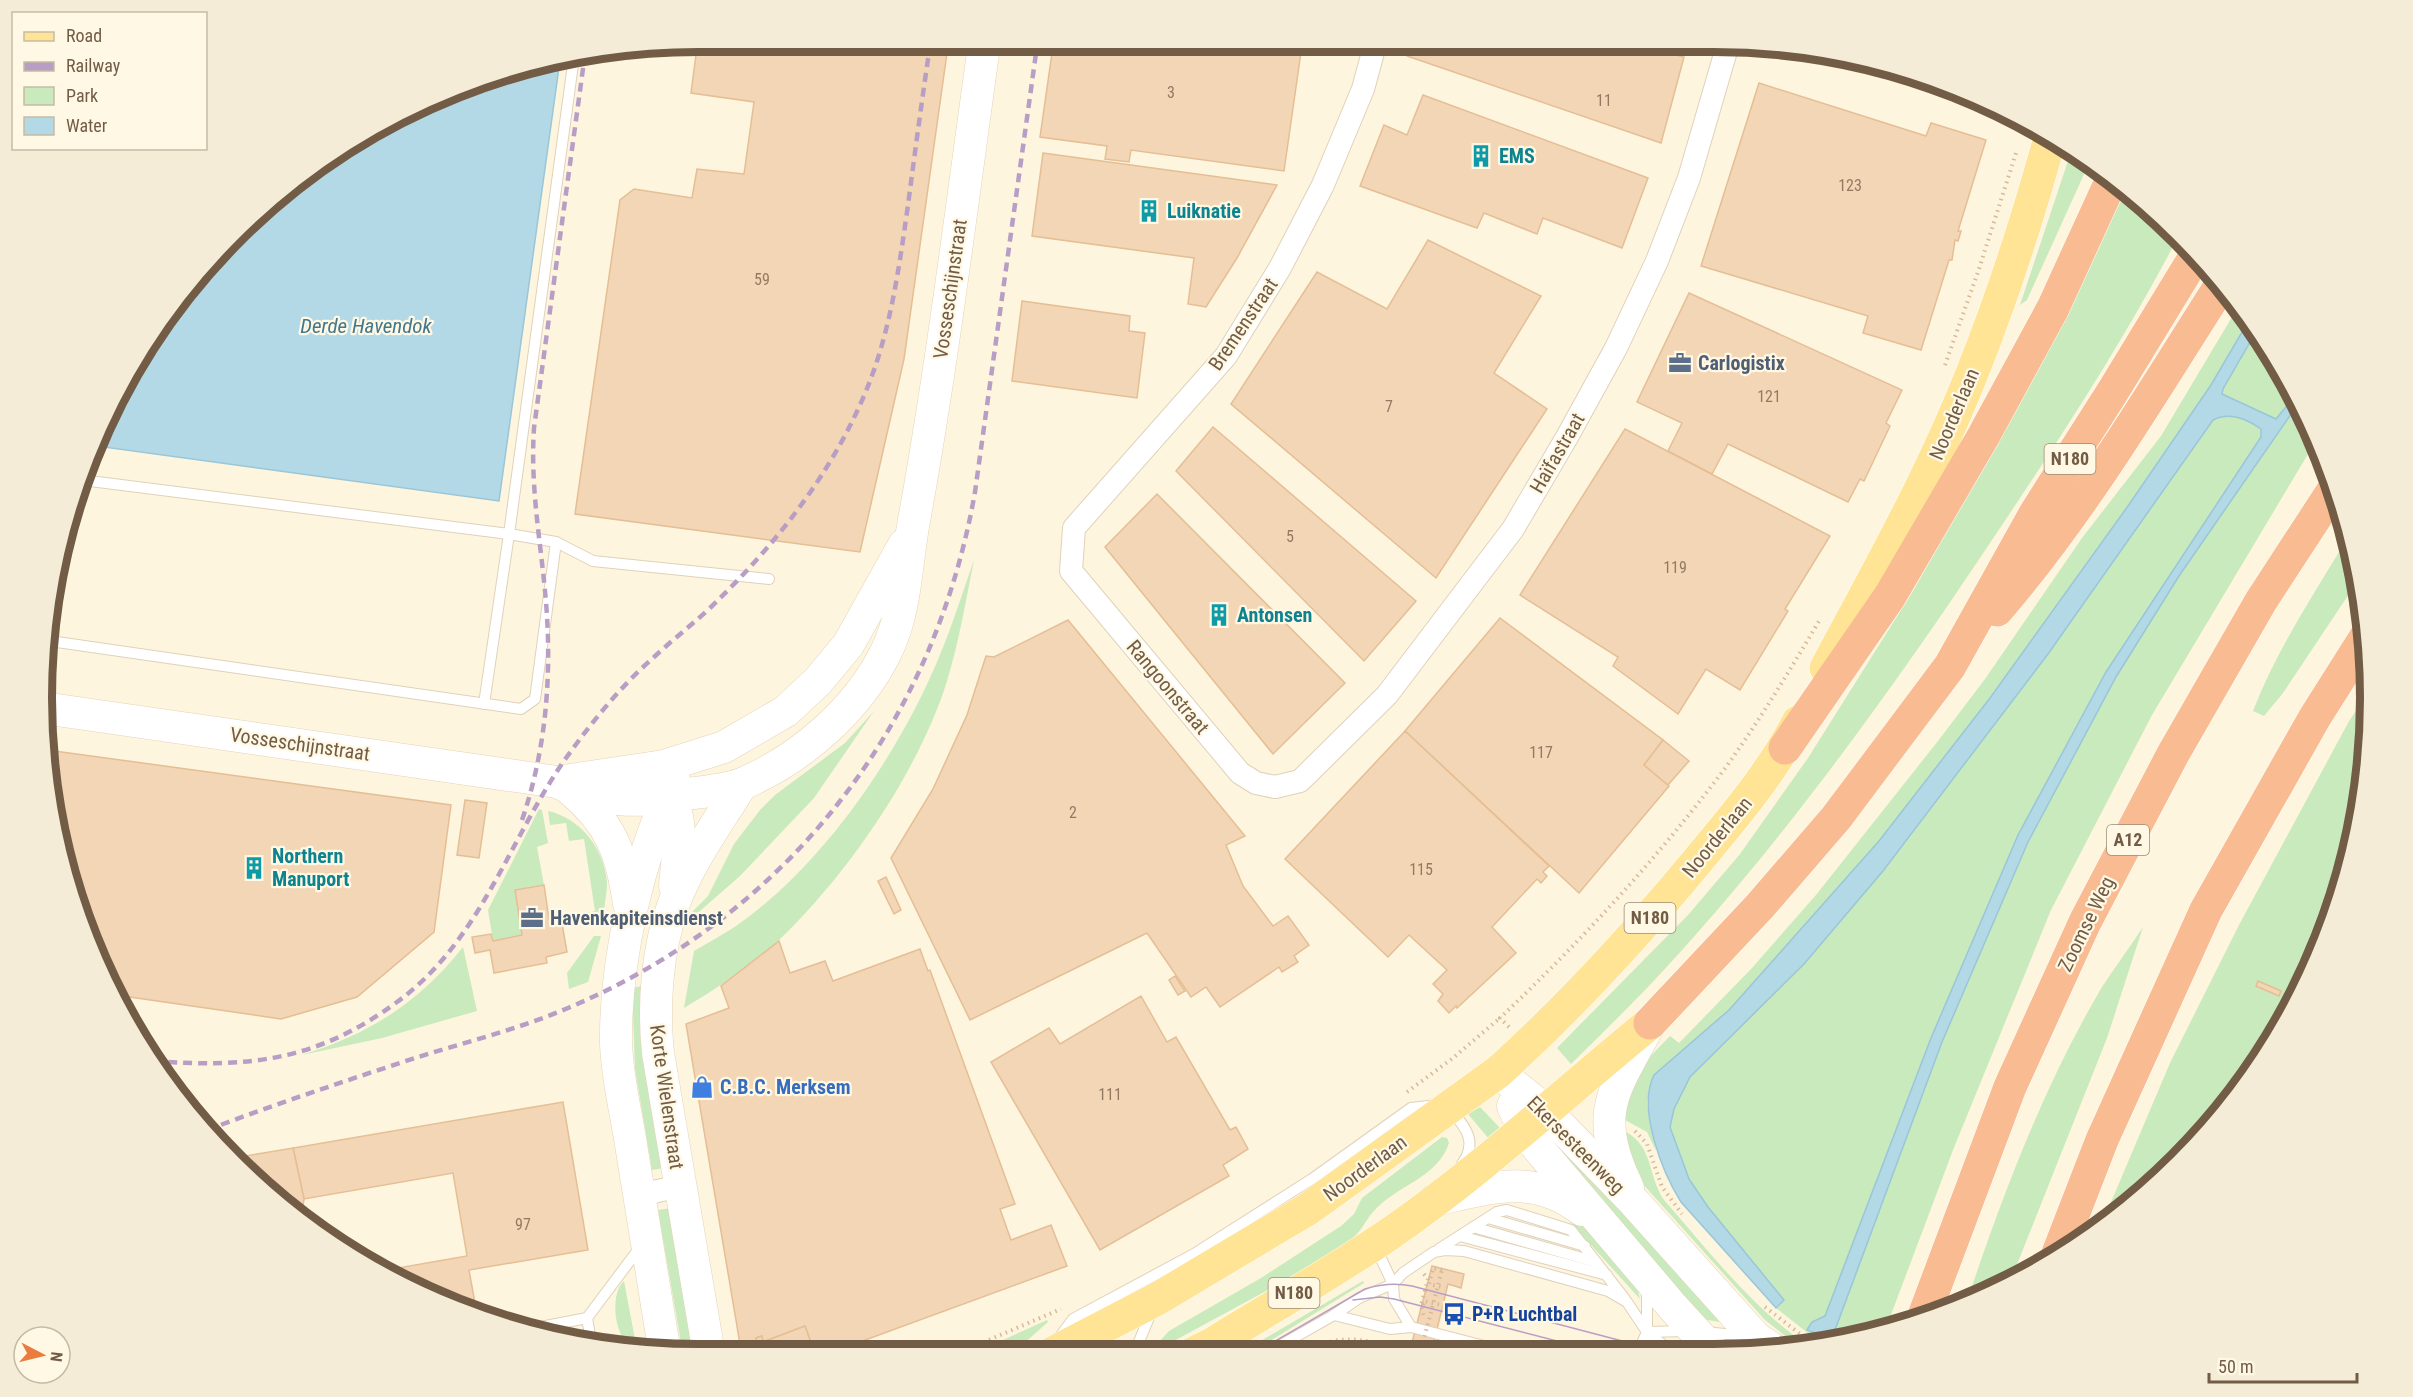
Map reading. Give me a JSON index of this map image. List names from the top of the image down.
{
  "streets": {
    "highway": ["N180", "A12", "Zoomse Weg"],
    "main road": ["Noorderlaan"],
    "street": [
      "Vosseschijnstraat",
      "Bremenstraat",
      "Haïfastraat",
      "Rangoonstraat",
      "Korte Wielenstraat",
      "Ekersesteenweg"
    ]
  },
  "crossings": [
    ["Vosseschijnstraat", "Korte Wielenstraat"],
    ["Bremenstraat", "Rangoonstraat"],
    ["Noorderlaan", "Ekersesteenweg"],
    ["Haïfastraat", "Rangoonstraat"],
    ["N180", "Ekersesteenweg"]
  ],
  "water": ["Derde Havendok"],
  "places": {
    "building": [
      "EMS",
      "Luiknatie",
      "Antonsen",
      "Northern Manuport"
    ],
    "office": ["Carlogistix", "Havenkapiteinsdienst"],
    "shop": ["C.B.C. Merksem"],
    "bus stop": ["P+R Luchtbal"]
  },
  "house_numbers": [
    "3",
    "11",
    "123",
    "59",
    "121",
    "7",
    "5",
    "119",
    "117",
    "2",
    "115",
    "111",
    "97"
  ],
  "legend": [
    "Road",
    "Railway",
    "Park",
    "Water"
  ],
  "scale_bar": "50 m",
  "north": "right"
}
